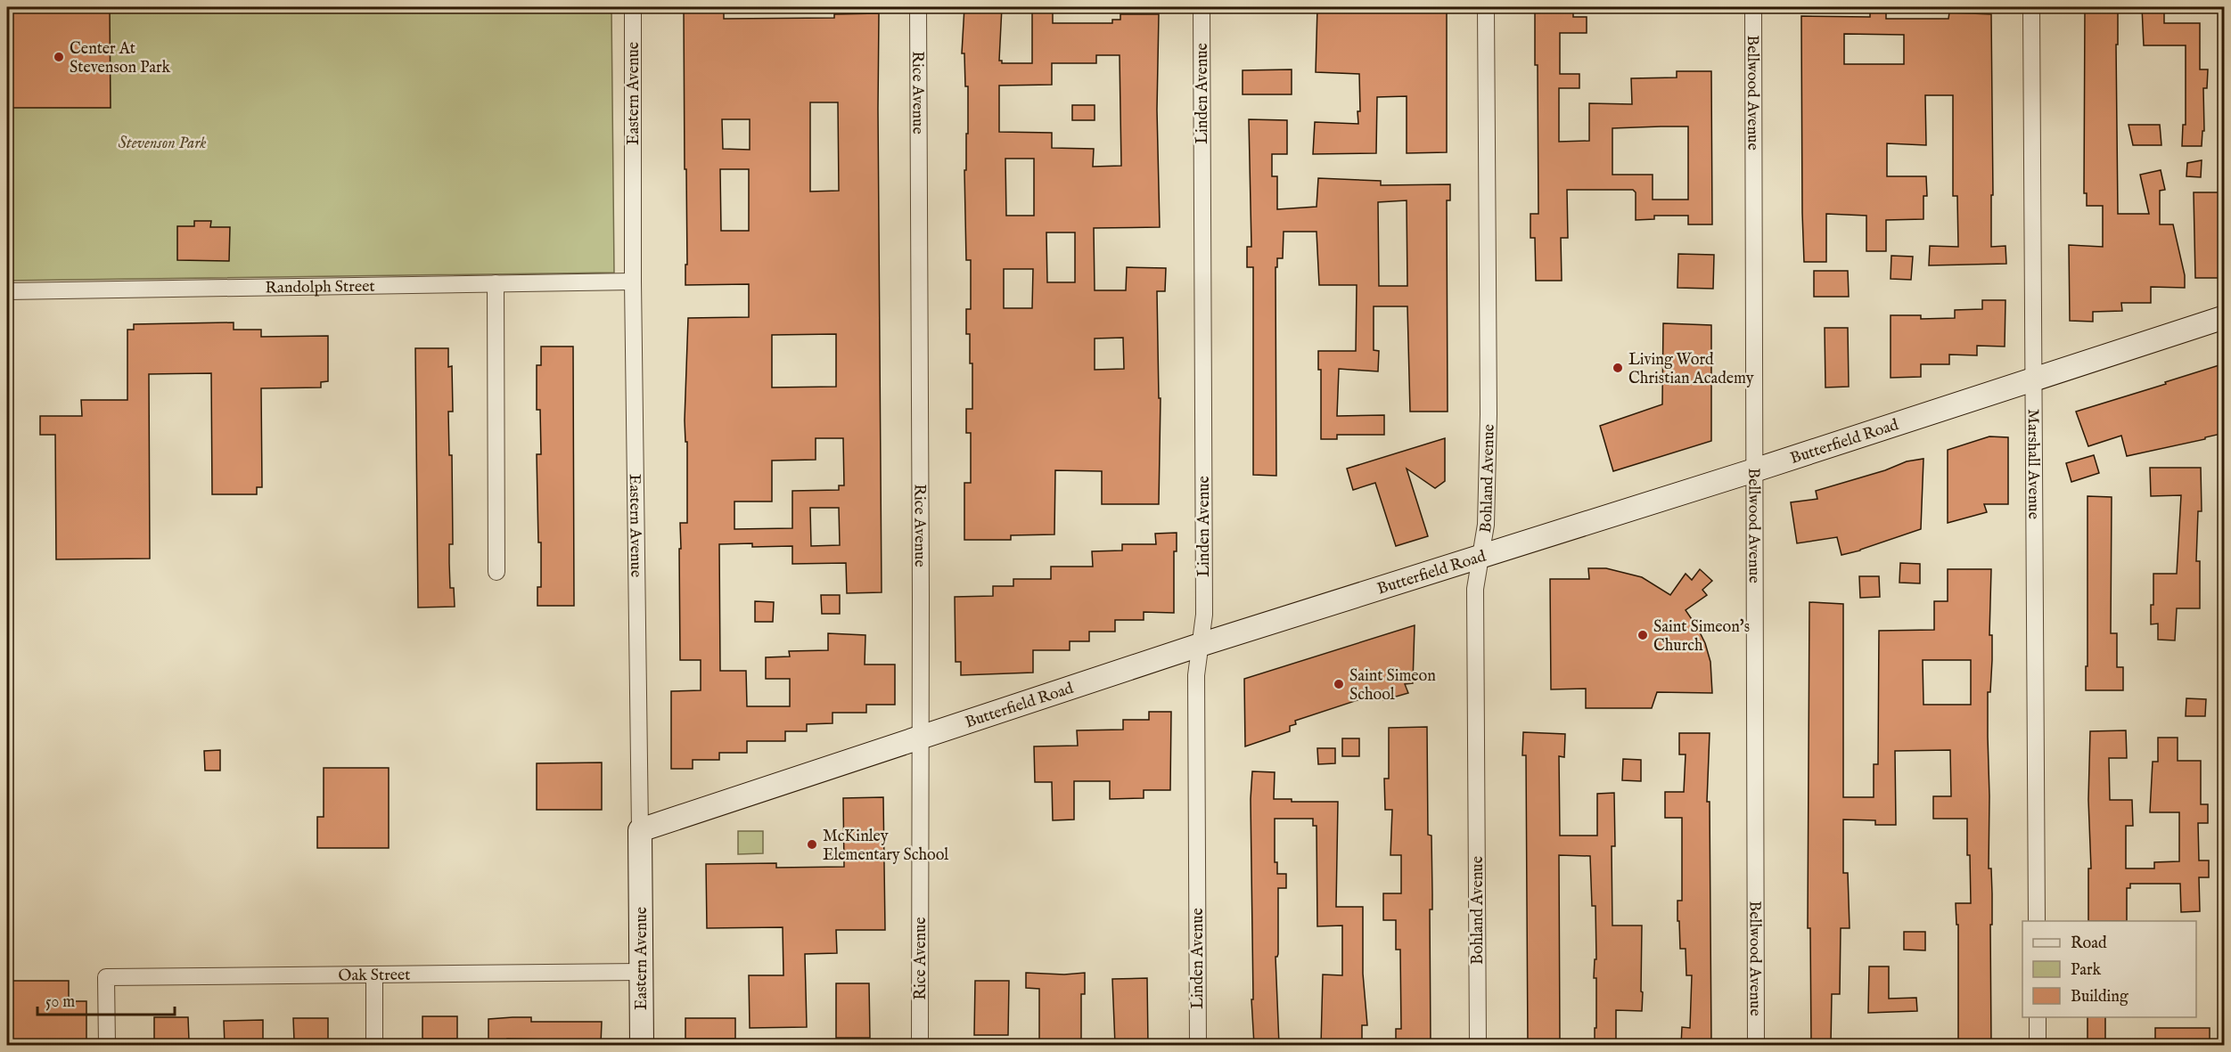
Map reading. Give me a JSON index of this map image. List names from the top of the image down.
{
  "streets": {
    "main road": ["Eastern Avenue", "Butterfield Road"],
    "street": [
      "Rice Avenue",
      "Linden Avenue",
      "Bellwood Avenue",
      "Randolph Street",
      "Marshall Avenue",
      "Bohland Avenue",
      "Oak Street"
    ]
  },
  "crossings": [
    ["Eastern Avenue", "Randolph Street"],
    ["Eastern Avenue", "Butterfield Road"],
    ["Eastern Avenue", "Oak Street"],
    ["Rice Avenue", "Butterfield Road"],
    ["Linden Avenue", "Butterfield Road"],
    ["Bellwood Avenue", "Butterfield Road"],
    ["Butterfield Road", "Marshall Avenue"],
    ["Butterfield Road", "Bohland Avenue"]
  ],
  "parks": ["Stevenson Park"],
  "places": [
    "Center At Stevenson Park",
    "Living Word Christian Academy",
    "Saint Simeon's Church",
    "Saint Simeon School",
    "McKinley Elementary School"
  ],
  "legend": ["Road", "Park", "Building"],
  "scale_bar": "50 m"
}
